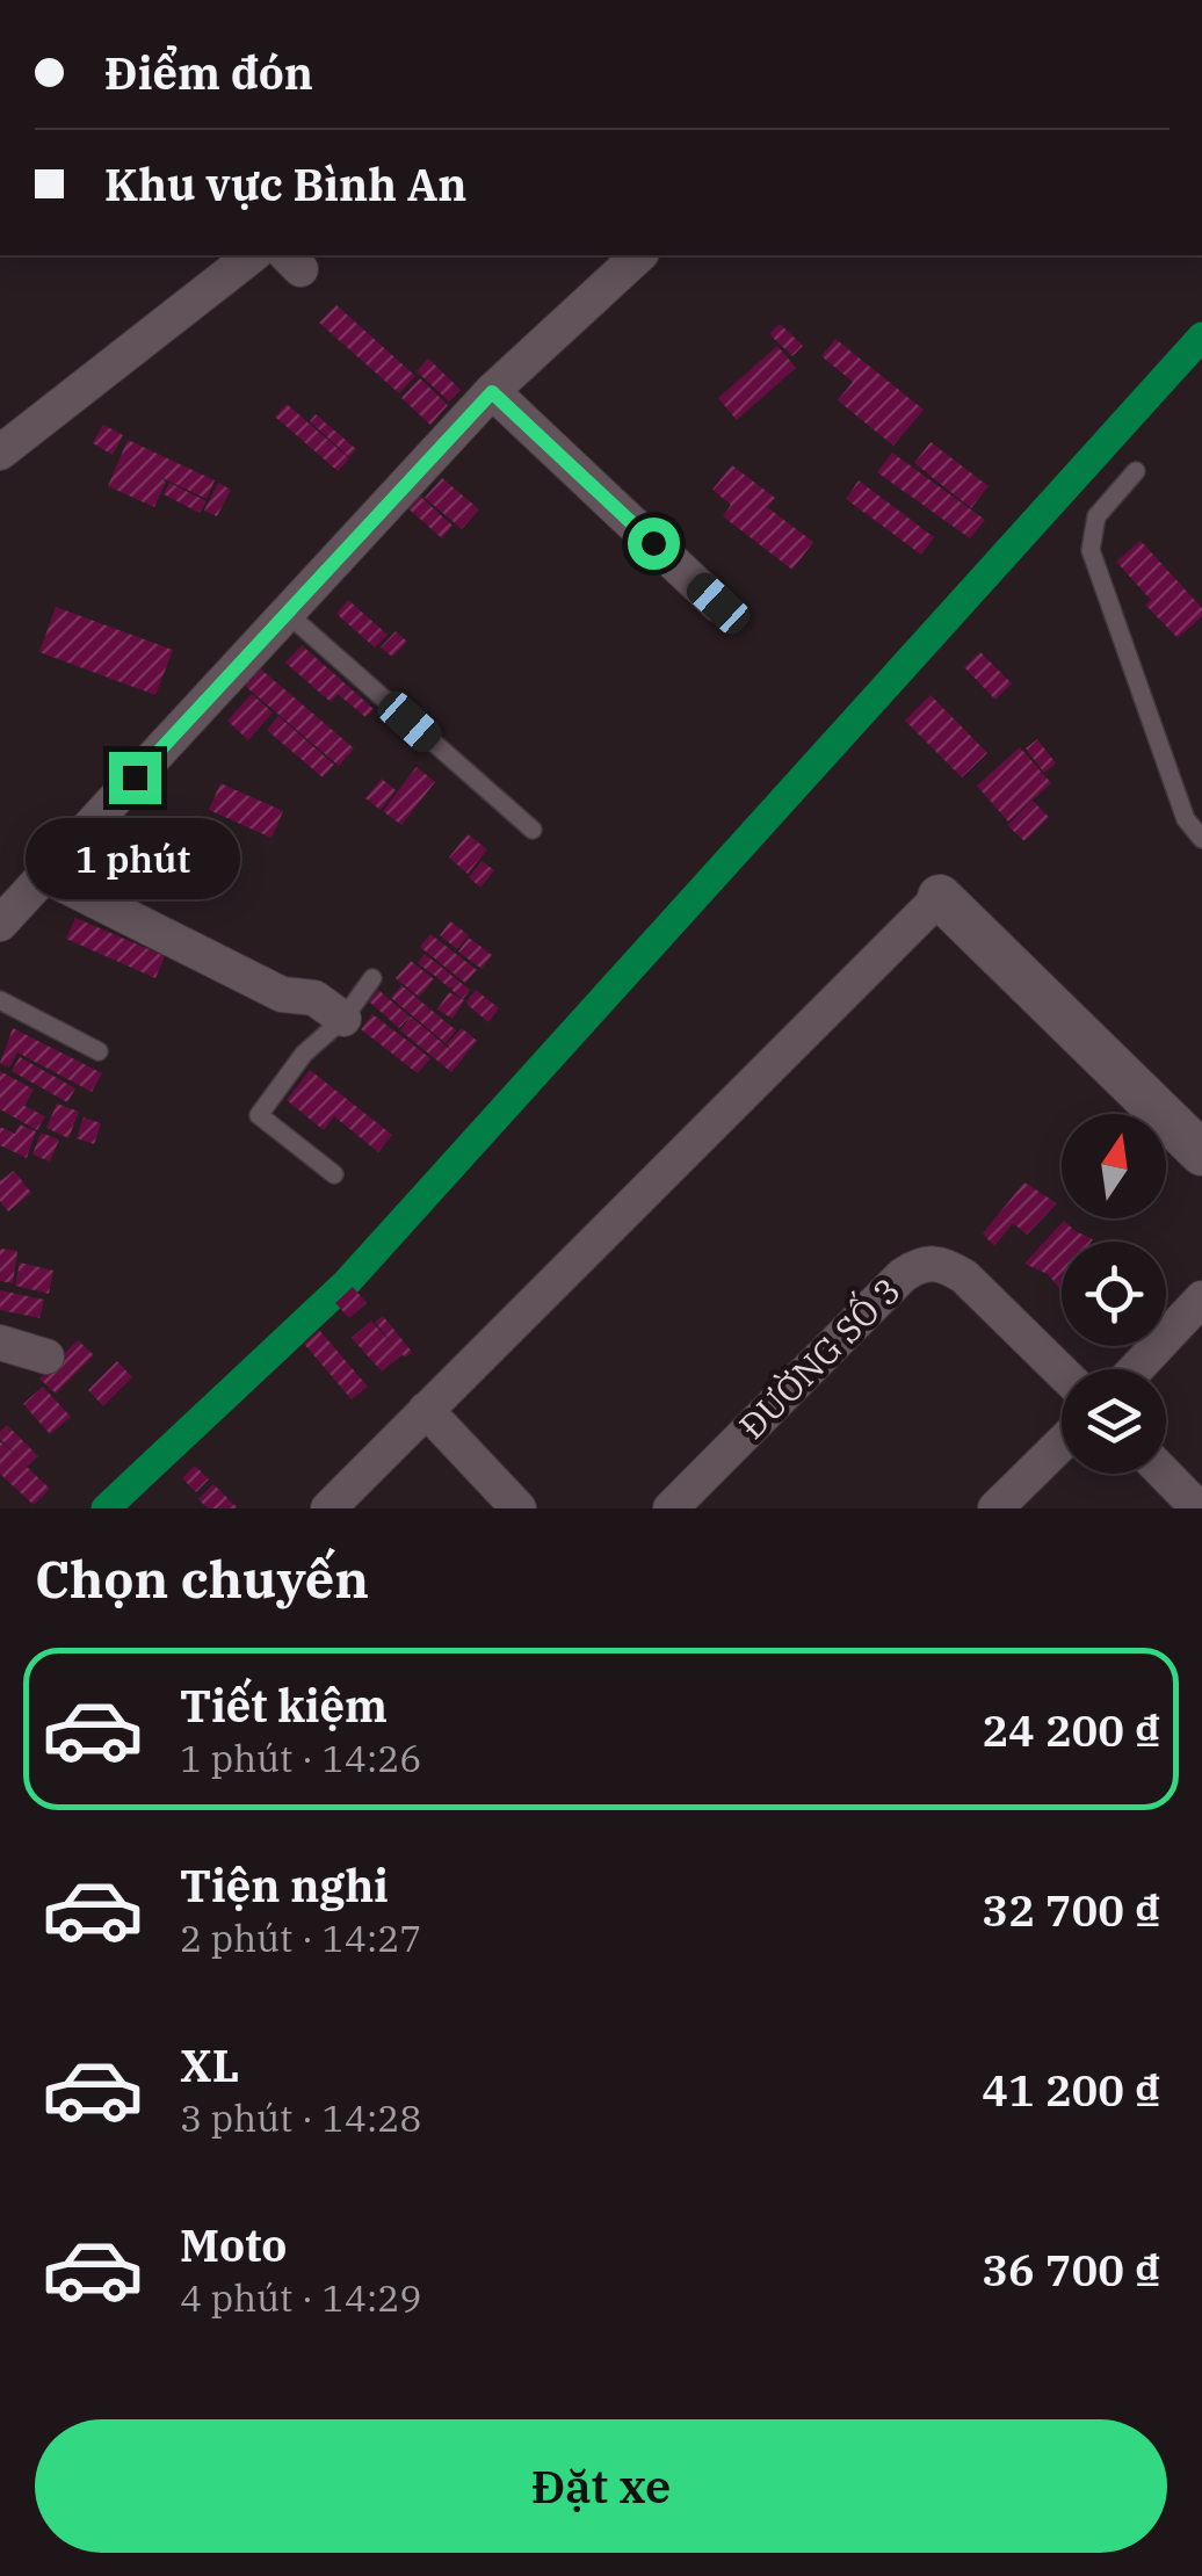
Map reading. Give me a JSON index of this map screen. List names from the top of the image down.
{
  "streets": {
    "street": ["ĐƯỜNG SỐ 3"]
  },
  "north": "top",
  "page": {
    "banner": ["Điểm đón", "Khu vực Bình An"],
    "bubble": "1 phút",
    "heading": "Chọn chuyến",
    "list": [
      {
        "name": "Tiết kiệm",
        "note": "1 phút · 14:26",
        "value": "24 200 ₫"
      },
      {
        "name": "Tiện nghi",
        "note": "2 phút · 14:27",
        "value": "32 700 ₫"
      },
      {
        "name": "XL",
        "note": "3 phút · 14:28",
        "value": "41 200 ₫"
      },
      {
        "name": "Moto",
        "note": "4 phút · 14:29",
        "value": "36 700 ₫"
      }
    ],
    "buttons": "Đặt xe"
  }
}
